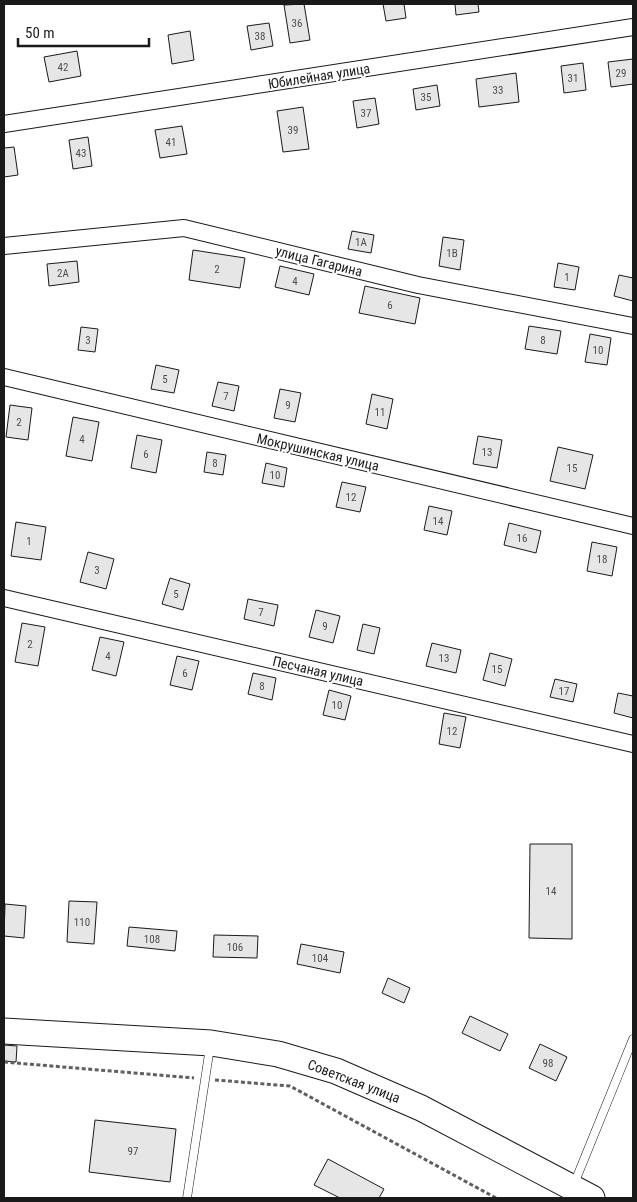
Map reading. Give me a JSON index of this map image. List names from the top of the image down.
{
  "streets": {
    "main road": ["Советская улица"],
    "street": [
      "Юбилейная улица",
      "улица Гагарина",
      "Мокрушинская улица",
      "Песчаная улица"
    ]
  },
  "house_numbers": [
    "36",
    "38",
    "42",
    "29",
    "31",
    "33",
    "35",
    "37",
    "39",
    "41",
    "43",
    "1А",
    "1В",
    "2",
    "2А",
    "1",
    "4",
    "6",
    "3",
    "8",
    "10",
    "5",
    "7",
    "9",
    "11",
    "2",
    "4",
    "13",
    "6",
    "8",
    "15",
    "10",
    "12",
    "14",
    "16",
    "1",
    "18",
    "3",
    "5",
    "7",
    "9",
    "2",
    "4",
    "13",
    "15",
    "6",
    "8",
    "17",
    "10",
    "12",
    "14",
    "110",
    "108",
    "106",
    "104",
    "98",
    "97"
  ],
  "scale_bar": "50 m"
}
